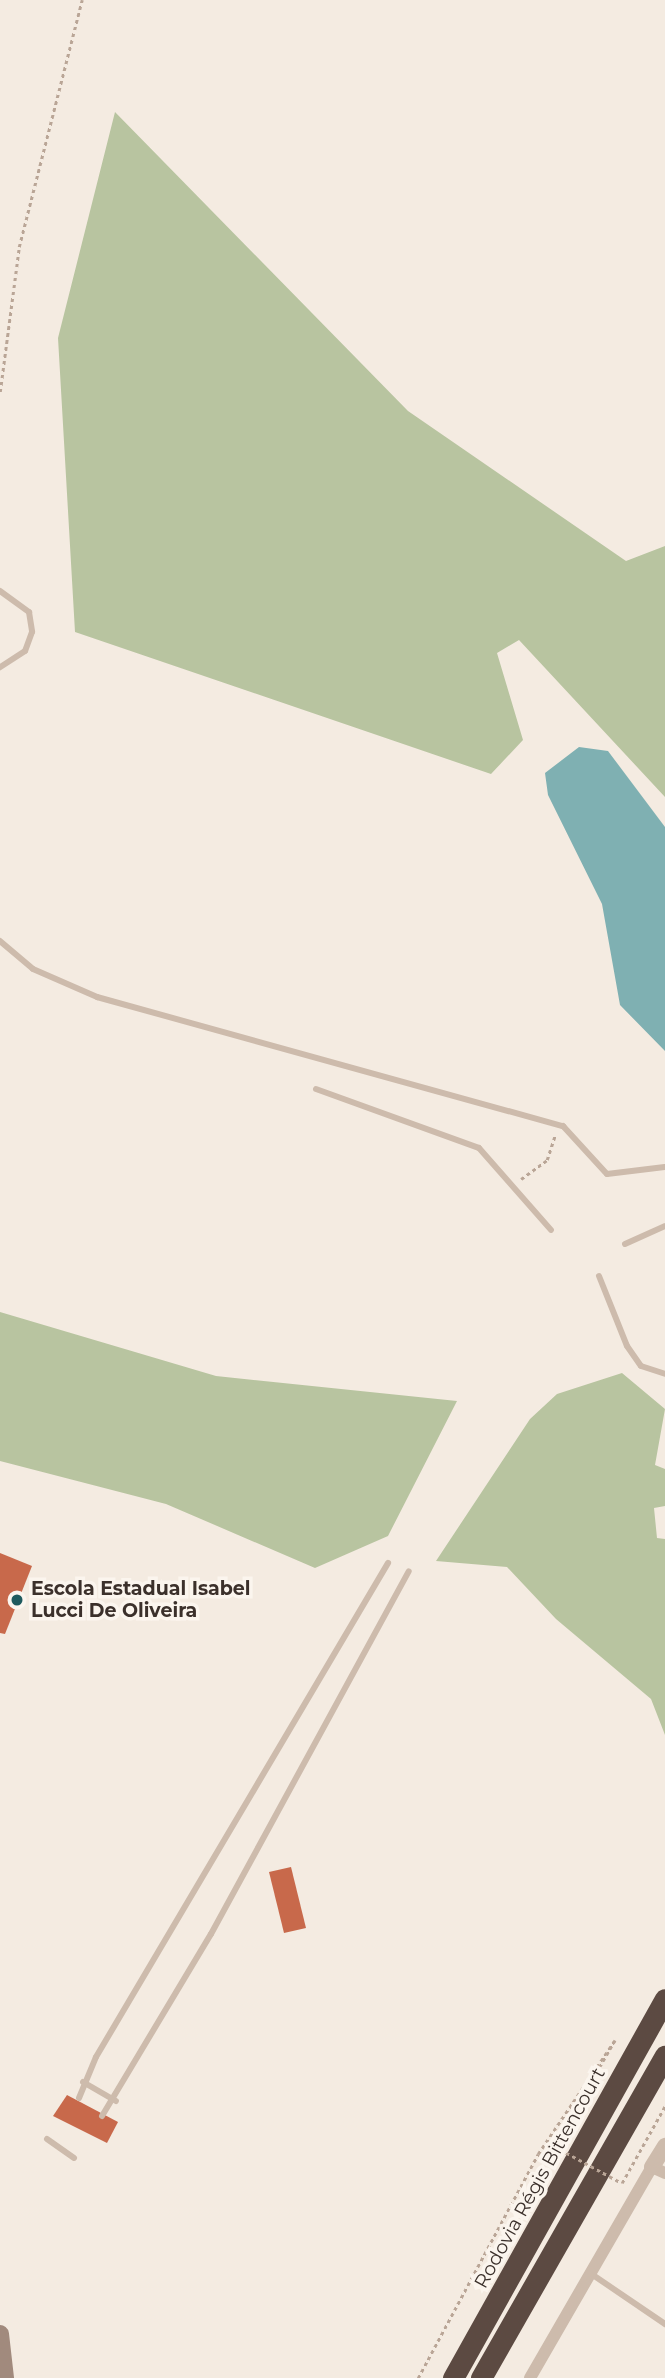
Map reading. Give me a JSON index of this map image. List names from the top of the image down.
{
  "streets": {
    "highway": ["Rodovia Régis Bittencourt"]
  },
  "places": ["Escola Estadual Isabel Lucci De Oliveira"]
}
